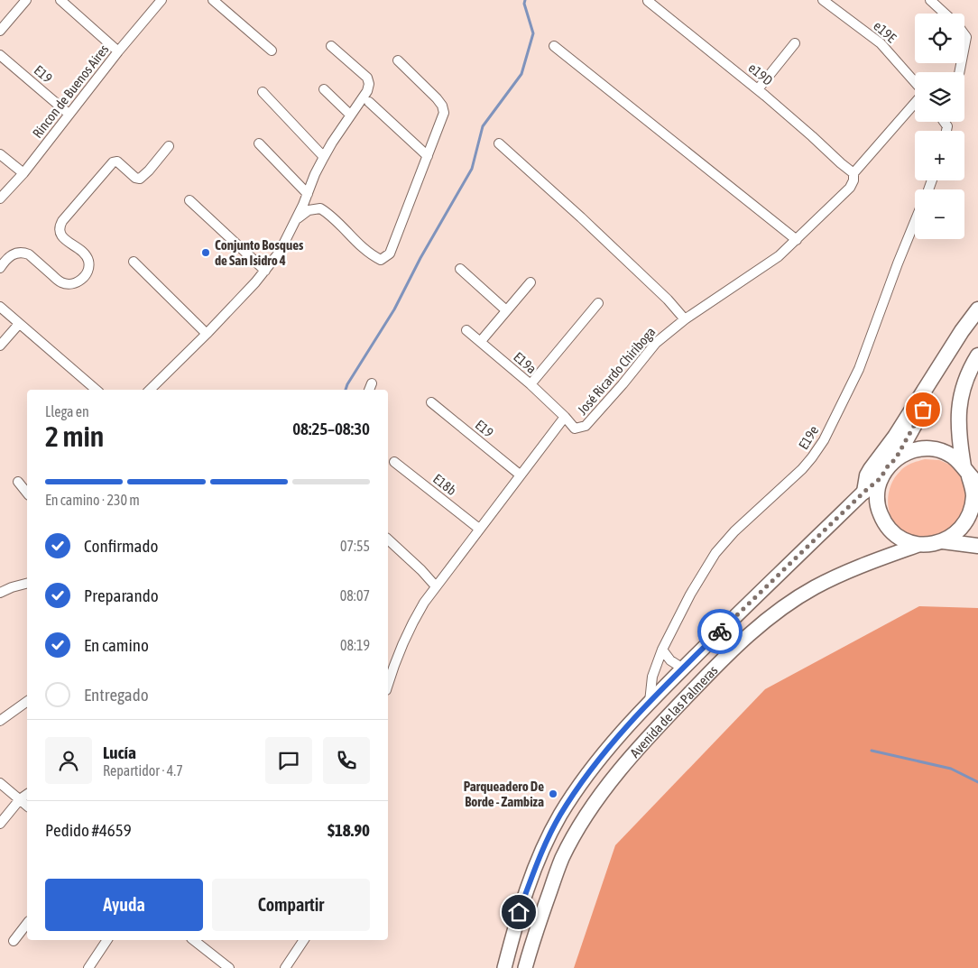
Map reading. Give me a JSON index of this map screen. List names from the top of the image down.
{
  "streets": {
    "main road": ["Avenida de las Palmeras"],
    "street": [
      "e19E",
      "E19",
      "e19D",
      "Rincon de Buenos Aires",
      "E19a",
      "José Ricardo Chiriboga",
      "E19e",
      "E18b"
    ]
  },
  "crossings": [
    ["E19", "Rincon de Buenos Aires"],
    ["E19", "José Ricardo Chiriboga"],
    ["e19D", "José Ricardo Chiriboga"],
    ["E19a", "José Ricardo Chiriboga"],
    ["José Ricardo Chiriboga", "E18b"],
    ["E19e", "Avenida de las Palmeras"]
  ],
  "places": ["Conjunto Bosques de San Isidro 4", "Parqueadero De Borde - Zambiza"],
  "page": {
    "map_buttons": ["+", "−"],
    "heading": ["2 min", "Llega en", "08:25–08:30"],
    "panel": [
      "Lucía",
      "Repartidor · 4.7",
      "Pedido #4659",
      "$18.90"
    ],
    "bar": "En camino · 230 m",
    "list": [
      ["Confirmado", "07:55"],
      ["Preparando", "08:07"],
      ["En camino", "08:19"],
      "Entregado"
    ],
    "buttons": ["Ayuda", "Compartir"]
  }
}
